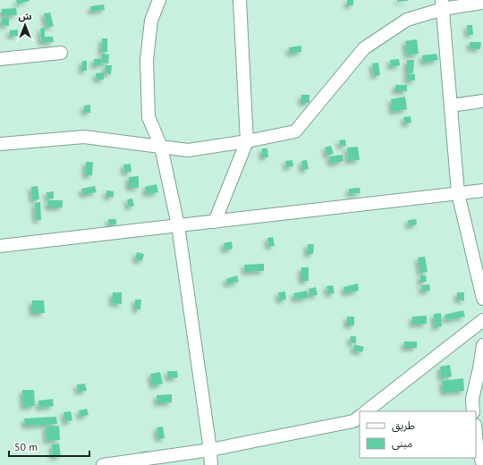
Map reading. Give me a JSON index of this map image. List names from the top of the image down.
{
  "legend": ["طريق", "مبنى"],
  "scale_bar": "50 m",
  "north": "top"
}
